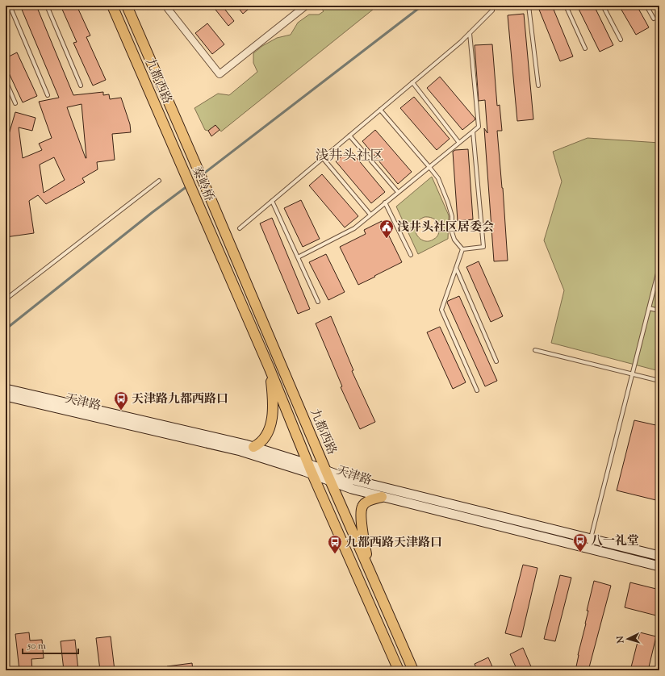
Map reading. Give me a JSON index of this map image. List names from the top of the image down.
{
  "streets": {
    "main road": ["九都西路", "秦岭桥", "天津路"]
  },
  "crossings": [
    ["九都西路", "秦岭桥"],
    ["九都西路", "天津路"]
  ],
  "districts": ["浅井头社区"],
  "places": {
    "public building": ["浅井头社区居委会"],
    "bus stop": ["天津路九都西路口", "八一礼堂", "九都西路天津路口"]
  },
  "scale_bar": "50 m",
  "north": "left"
}
